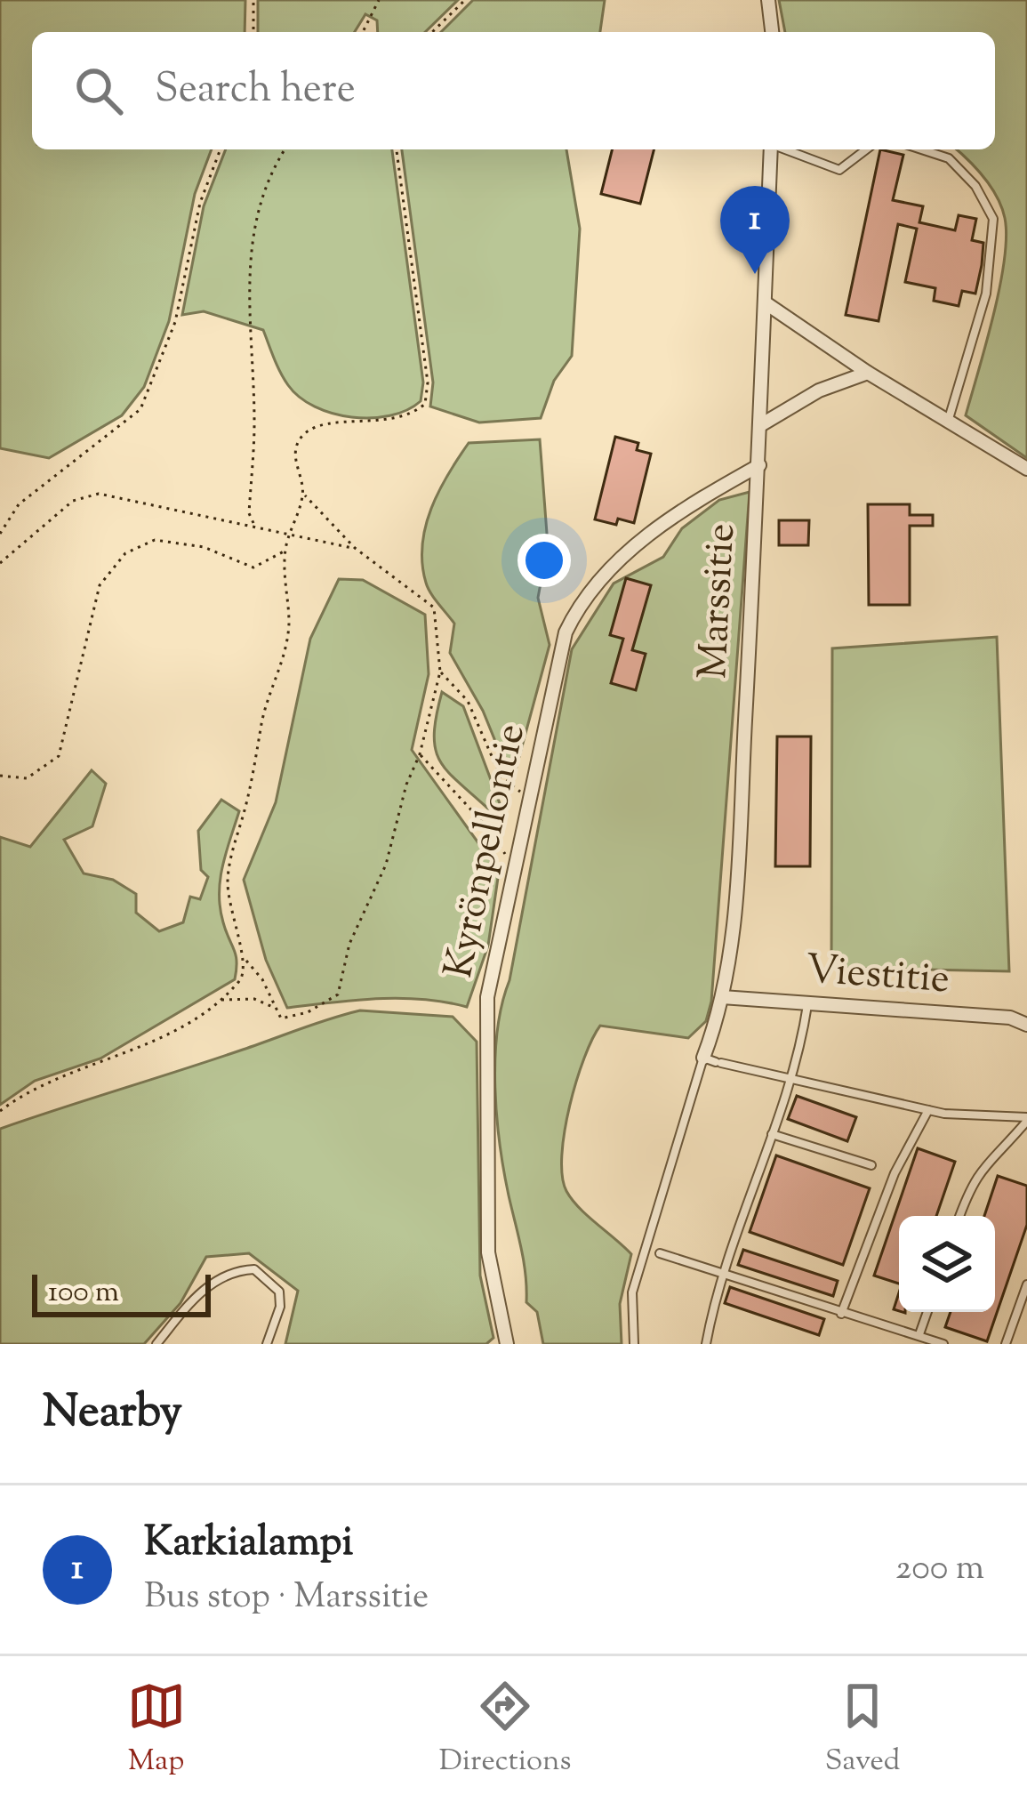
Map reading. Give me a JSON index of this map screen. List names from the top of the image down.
{
  "streets": {
    "street": ["Marssitie", "Kyrönpellontie", "Viestitie"]
  },
  "crossings": [
    ["Marssitie", "Kyrönpellontie"],
    ["Marssitie", "Viestitie"]
  ],
  "scale_bar": "100 m",
  "page": {
    "search": "Search here",
    "pins": "1",
    "scale": "100 m",
    "heading": "Nearby",
    "list": [
      {
        "mark": "1",
        "name": "Karkialampi",
        "note": "Bus stop · Marssitie",
        "value": "200 m"
      }
    ],
    "nav": ["Map", "Directions", "Saved"]
  }
}
